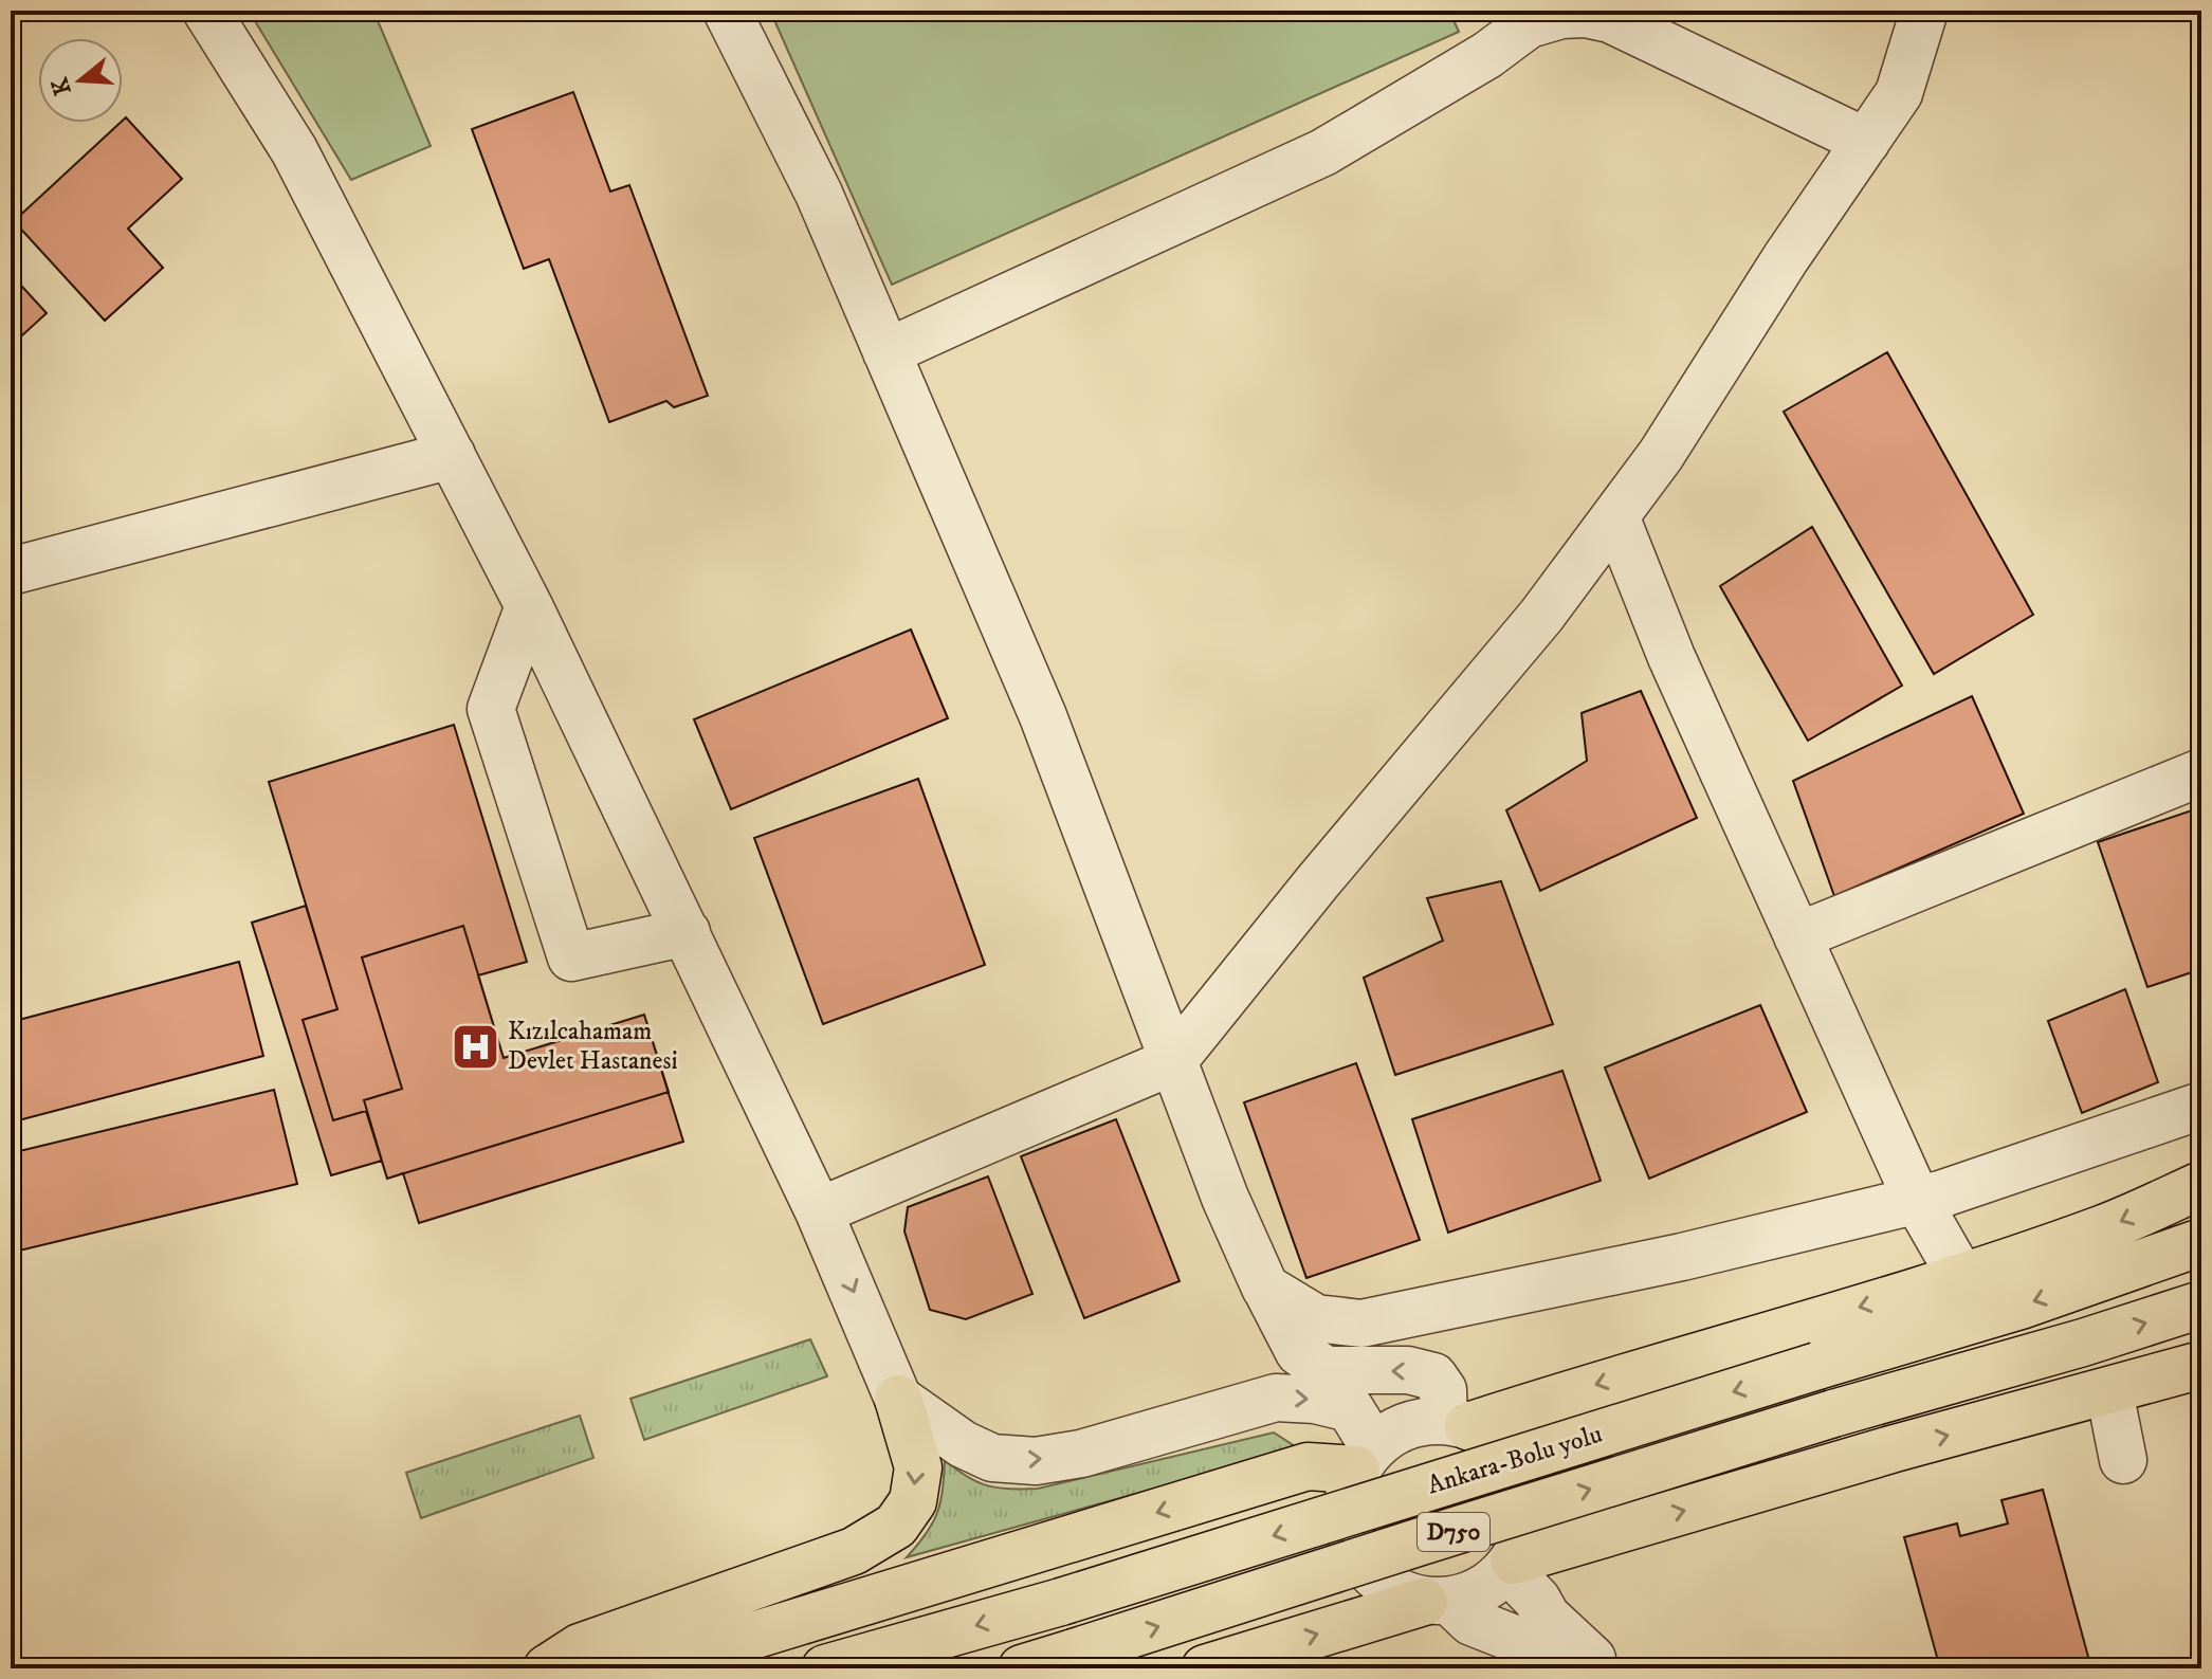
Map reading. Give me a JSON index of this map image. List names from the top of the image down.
{
  "streets": {
    "highway": ["Ankara-Bolu yolu", "D750"]
  },
  "places": {
    "hospital": ["Kızılcahamam Devlet Hastanesi"]
  },
  "north": "left"
}
